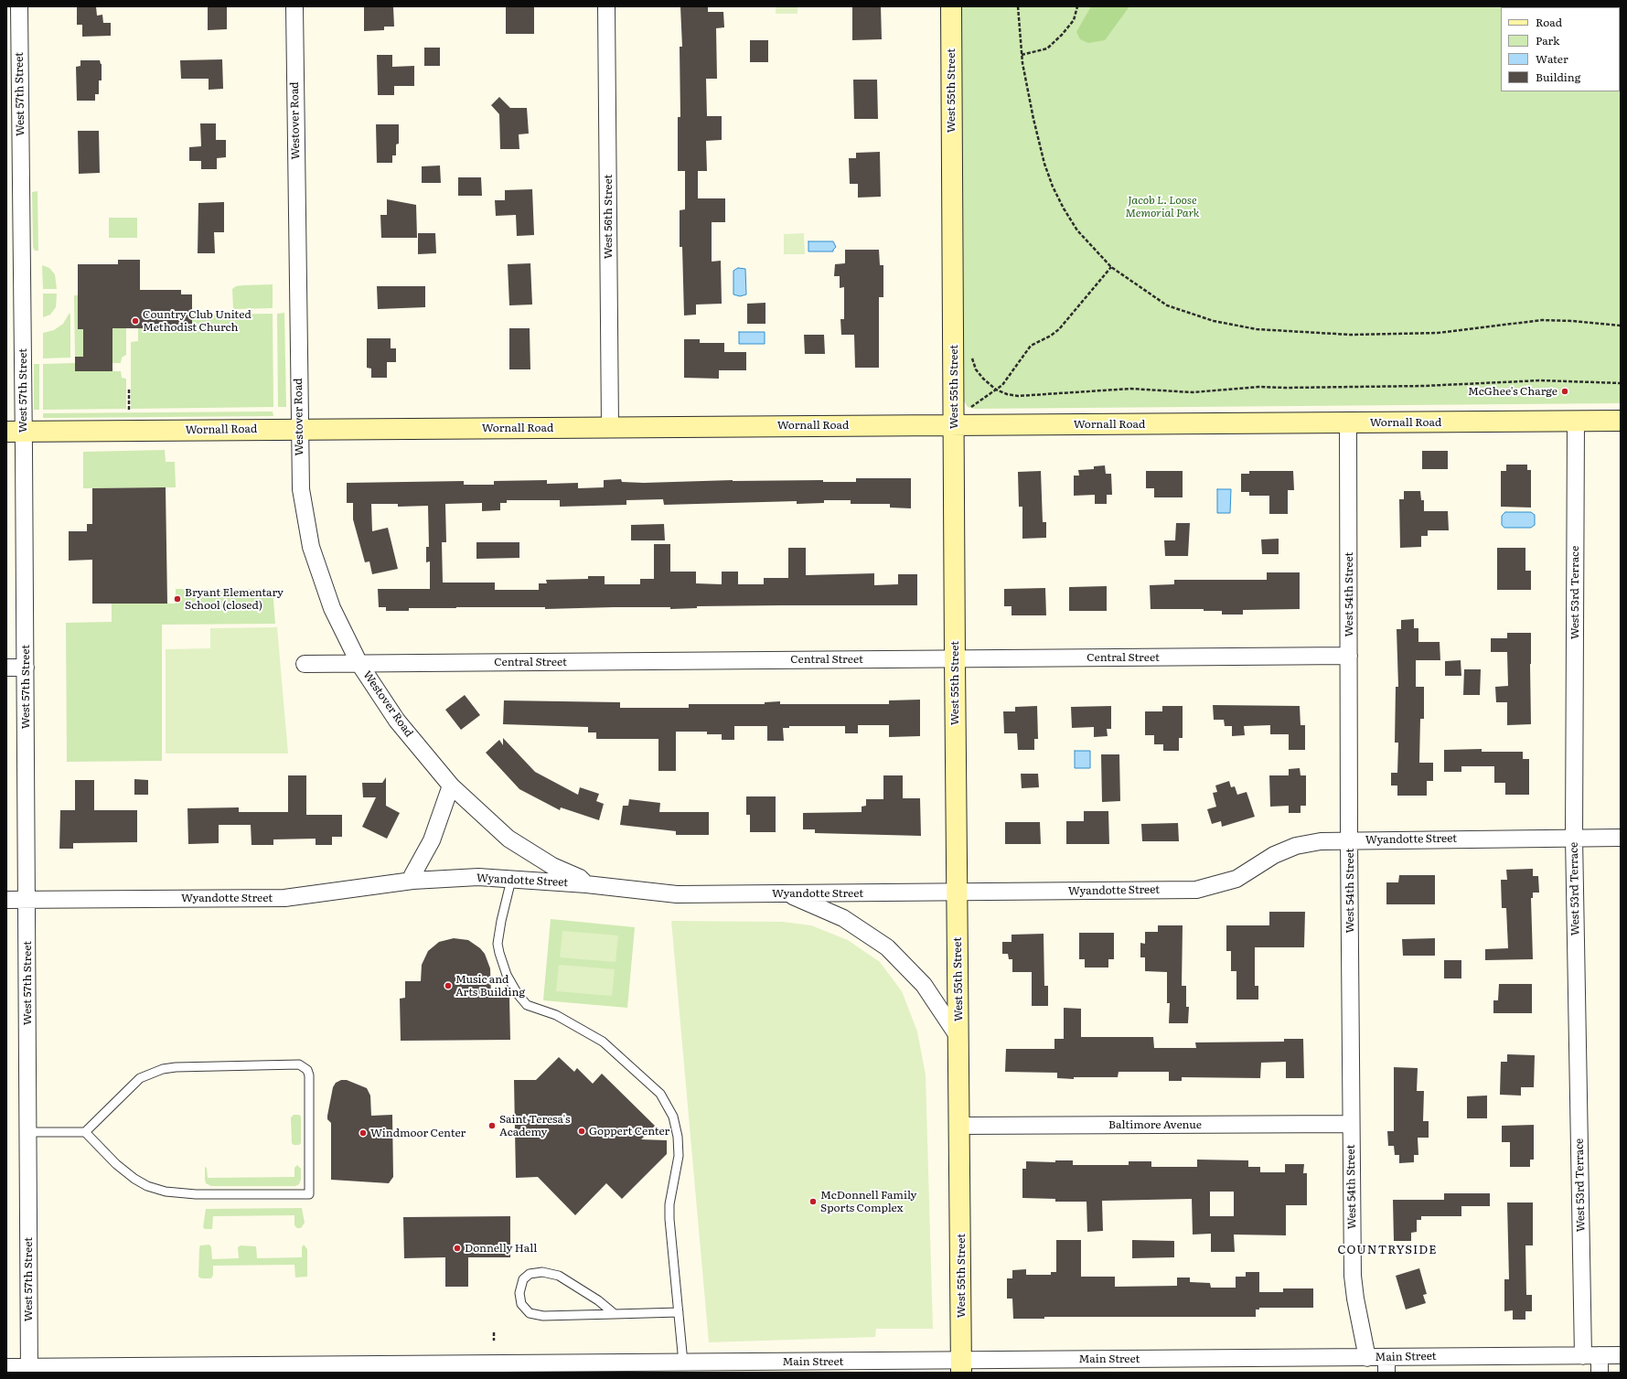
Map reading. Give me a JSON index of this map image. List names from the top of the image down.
{
  "streets": {
    "main road": ["West 55th Street", "Wornall Road"],
    "street": [
      "West 57th Street",
      "Westover Road",
      "West 56th Street",
      "West 53rd Terrace",
      "West 54th Street",
      "Central Street",
      "Wyandotte Street",
      "Baltimore Avenue",
      "Main Street"
    ]
  },
  "crossings": [
    ["West 55th Street", "Wornall Road"],
    ["West 55th Street", "Central Street"],
    ["West 55th Street", "Wyandotte Street"],
    ["West 55th Street", "Baltimore Avenue"],
    ["West 55th Street", "Main Street"],
    ["West 57th Street", "Wornall Road"],
    ["West 57th Street", "Wyandotte Street"],
    ["West 57th Street", "Main Street"],
    ["Westover Road", "Wornall Road"],
    ["Westover Road", "Central Street"],
    ["Westover Road", "Wyandotte Street"],
    ["West 56th Street", "Wornall Road"],
    ["Wornall Road", "West 53rd Terrace"],
    ["Wornall Road", "West 54th Street"],
    ["West 53rd Terrace", "Wyandotte Street"],
    ["West 53rd Terrace", "Main Street"],
    ["West 54th Street", "Central Street"],
    ["West 54th Street", "Wyandotte Street"],
    ["West 54th Street", "Baltimore Avenue"],
    ["West 54th Street", "Main Street"]
  ],
  "districts": ["COUNTRYSIDE"],
  "parks": ["Jacob L. Loose Memorial Park"],
  "places": [
    "Country Club United Methodist Church",
    "McGhee's Charge",
    "Bryant Elementary School (closed)",
    "Music and Arts Building",
    "Saint Teresa's Academy",
    "Goppert Center",
    "Windmoor Center",
    "McDonnell Family Sports Complex",
    "Donnelly Hall"
  ],
  "legend": [
    "Road",
    "Park",
    "Water",
    "Building"
  ]
}
